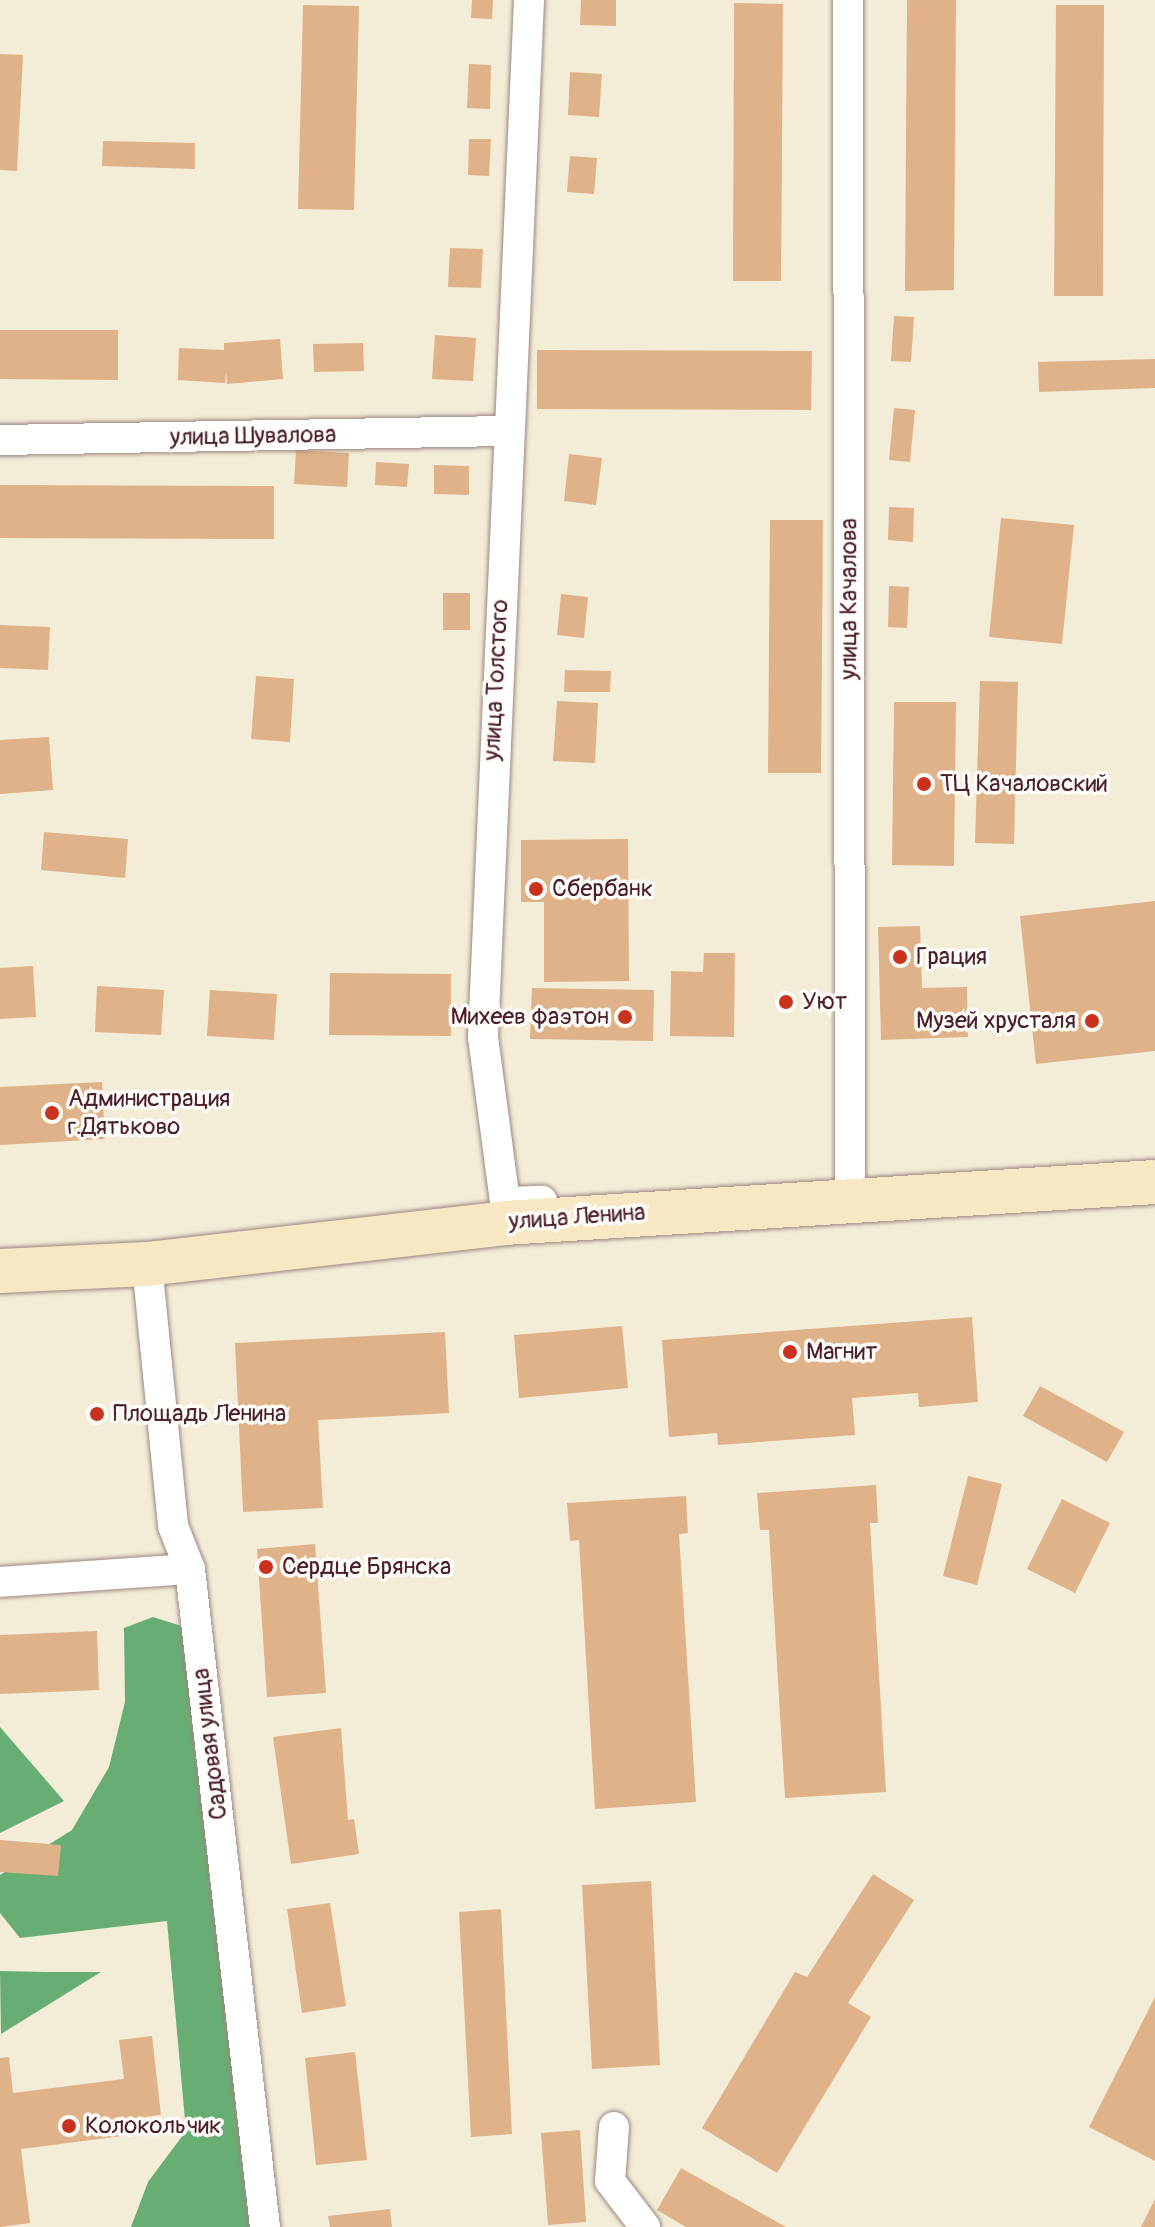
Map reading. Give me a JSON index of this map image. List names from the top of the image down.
{
  "streets": {
    "main road": ["улица Ленина"],
    "street": [
      "улица Шувалова",
      "улица Качалова",
      "улица Толстого",
      "Садовая улица"
    ]
  },
  "crossings": [
    ["улица Шувалова", "улица Толстого"],
    ["улица Качалова", "улица Ленина"],
    ["улица Толстого", "улица Ленина"],
    ["улица Ленина", "Садовая улица"]
  ],
  "places": [
    "ТЦ Качаловский",
    "Сбербанк",
    "Грация",
    "Уют",
    "Михеев фаэтон",
    "Музей хрусталя",
    "Администрация г.Дятьково",
    "Магнит",
    "Площадь Ленина",
    "Сердце Брянска",
    "Колокольчик"
  ]
}
